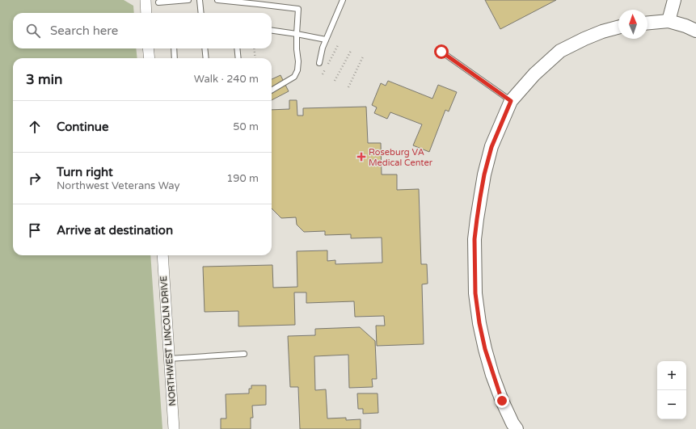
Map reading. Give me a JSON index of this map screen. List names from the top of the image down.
{
  "streets": {
    "street": ["NORTHWEST LINCOLN DRIVE"]
  },
  "places": {
    "health": ["Roseburg VA Medical Center"]
  },
  "north": "top",
  "page": {
    "search": "Search here",
    "heading": ["3 min", "Walk · 240 m"],
    "list": [
      ["Continue", "50 m"],
      ["Turn right", "Northwest Veterans Way", "190 m"],
      "Arrive at destination"
    ],
    "map_buttons": ["+", "−"]
  }
}
